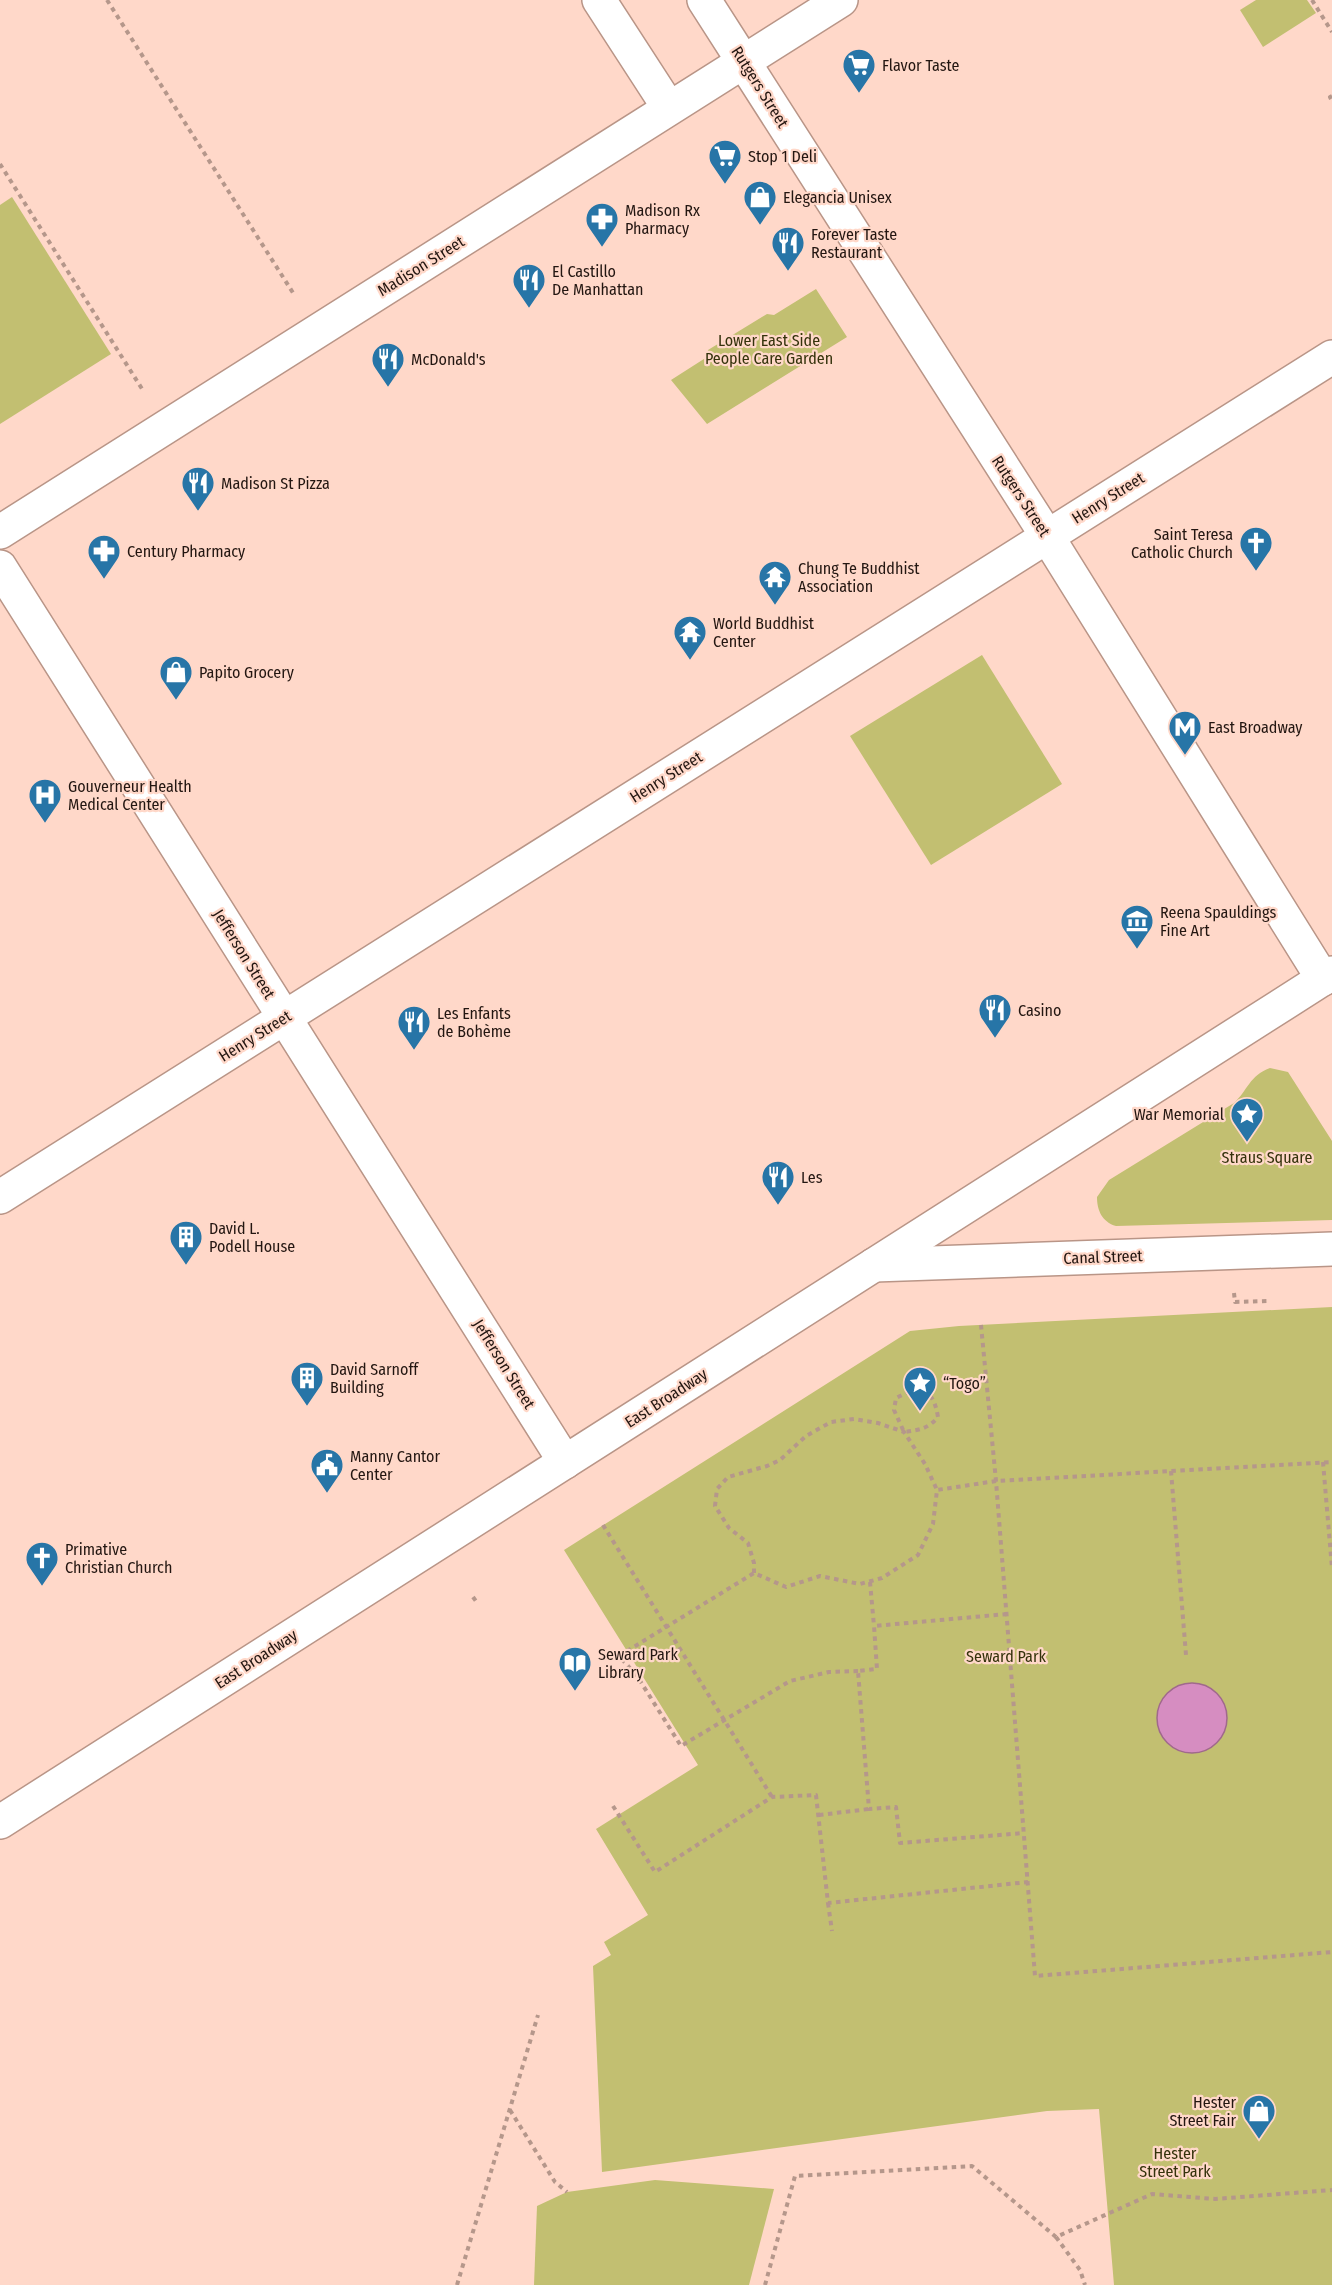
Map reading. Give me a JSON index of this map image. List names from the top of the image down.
{
  "streets": {
    "street": [
      "Rutgers Street",
      "Madison Street",
      "Henry Street",
      "Jefferson Street",
      "Canal Street",
      "East Broadway"
    ]
  },
  "crossings": [
    ["Rutgers Street", "Madison Street"],
    ["Rutgers Street", "Henry Street"],
    ["Rutgers Street", "East Broadway"],
    ["Henry Street", "Jefferson Street"],
    ["Jefferson Street", "East Broadway"],
    ["Canal Street", "East Broadway"]
  ],
  "parks": [
    "Lower East Side People Care Garden",
    "Straus Square",
    "Seward Park",
    "Hester Street Park"
  ],
  "places": {
    "supermarket": ["Flavor Taste", "Stop 1 Deli"],
    "shop": ["Elegancia Unisex", "Papito Grocery", "Hester Street Fair"],
    "pharmacy": ["Madison Rx Pharmacy", "Century Pharmacy"],
    "restaurant": [
      "Forever Taste Restaurant",
      "El Castillo De Manhattan",
      "McDonald's",
      "Madison St Pizza",
      "Casino",
      "Les Enfants de Bohème",
      "Les"
    ],
    "church": ["Saint Teresa Catholic Church", "Primative Christian Church"],
    "temple": ["Chung Te Buddhist Association", "World Buddhist Center"],
    "metro station": ["East Broadway"],
    "hospital": ["Gouverneur Health Medical Center"],
    "museum": ["Reena Spauldings Fine Art"],
    "place": ["War Memorial", "“Togo”"],
    "building": ["David L. Podell House", "David Sarnoff Building"],
    "public building": ["Manny Cantor Center"],
    "library": ["Seward Park Library"]
  }
}
